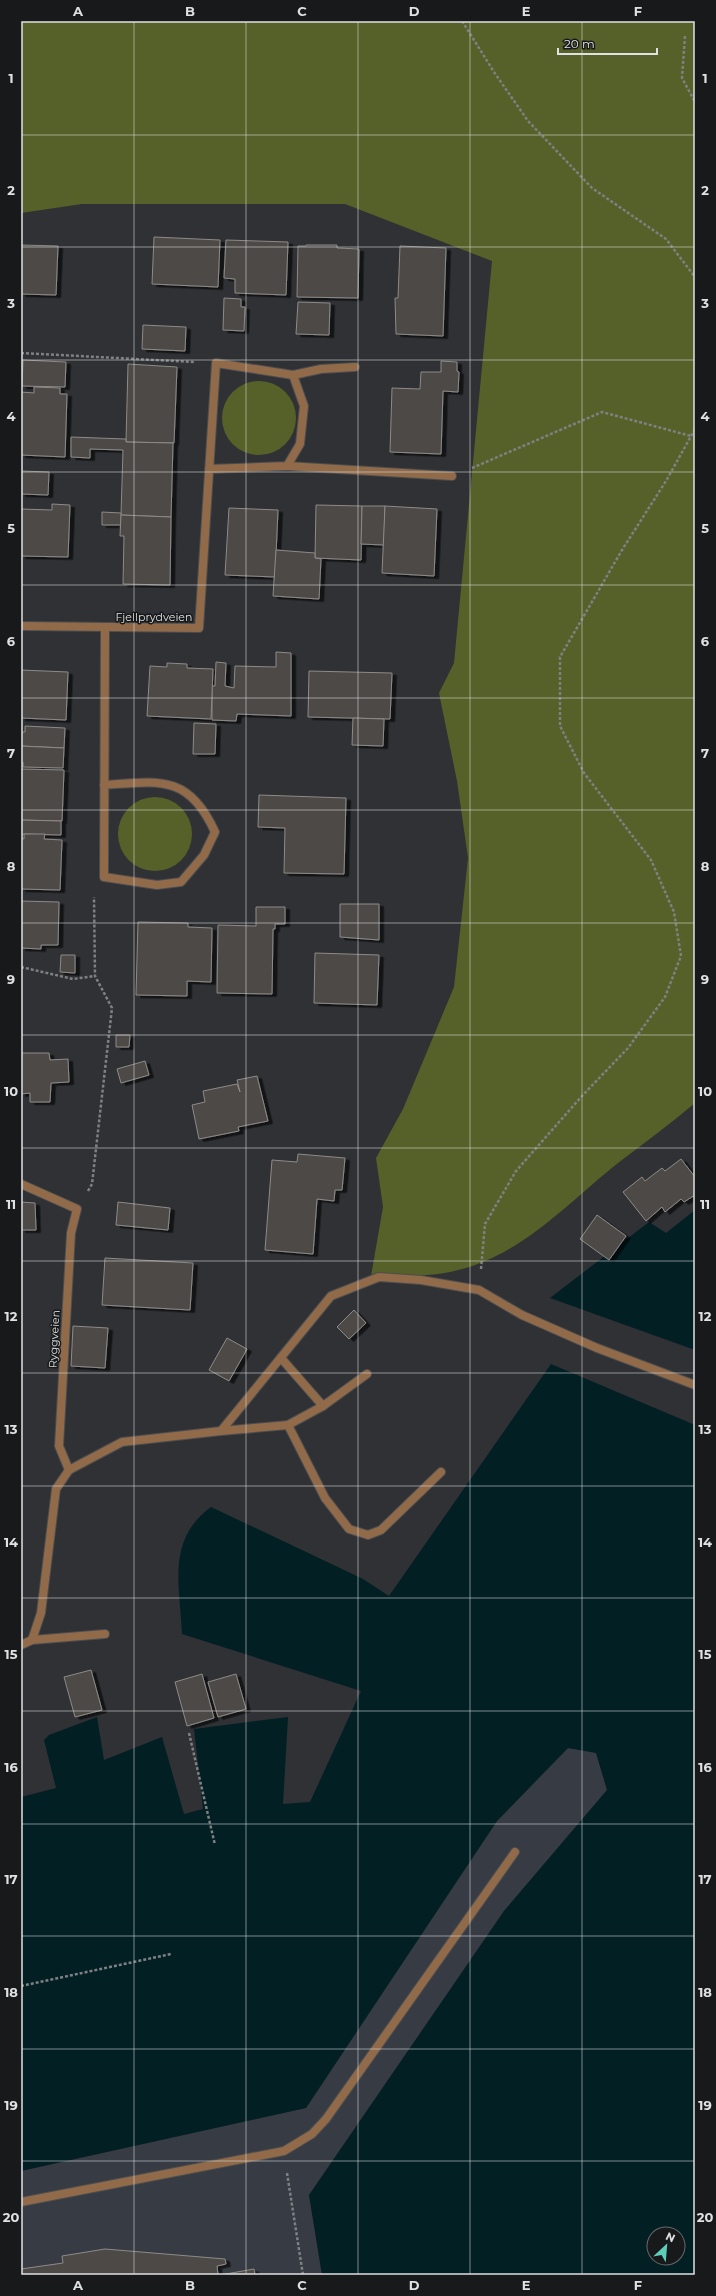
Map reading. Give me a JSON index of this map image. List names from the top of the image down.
{
  "streets": {
    "street": ["Fjellprydveien", "Ryggveien"]
  },
  "scale_bar": "20 m",
  "north": "top right",
  "grid": {
    "columns": [
      "A",
      "B",
      "C",
      "D",
      "E",
      "F"
    ],
    "rows": [
      "1",
      "2",
      "3",
      "4",
      "5",
      "6",
      "7",
      "8",
      "9",
      "10",
      "11",
      "12",
      "13",
      "14",
      "15",
      "16",
      "17",
      "18",
      "19",
      "20"
    ]
  }
}
